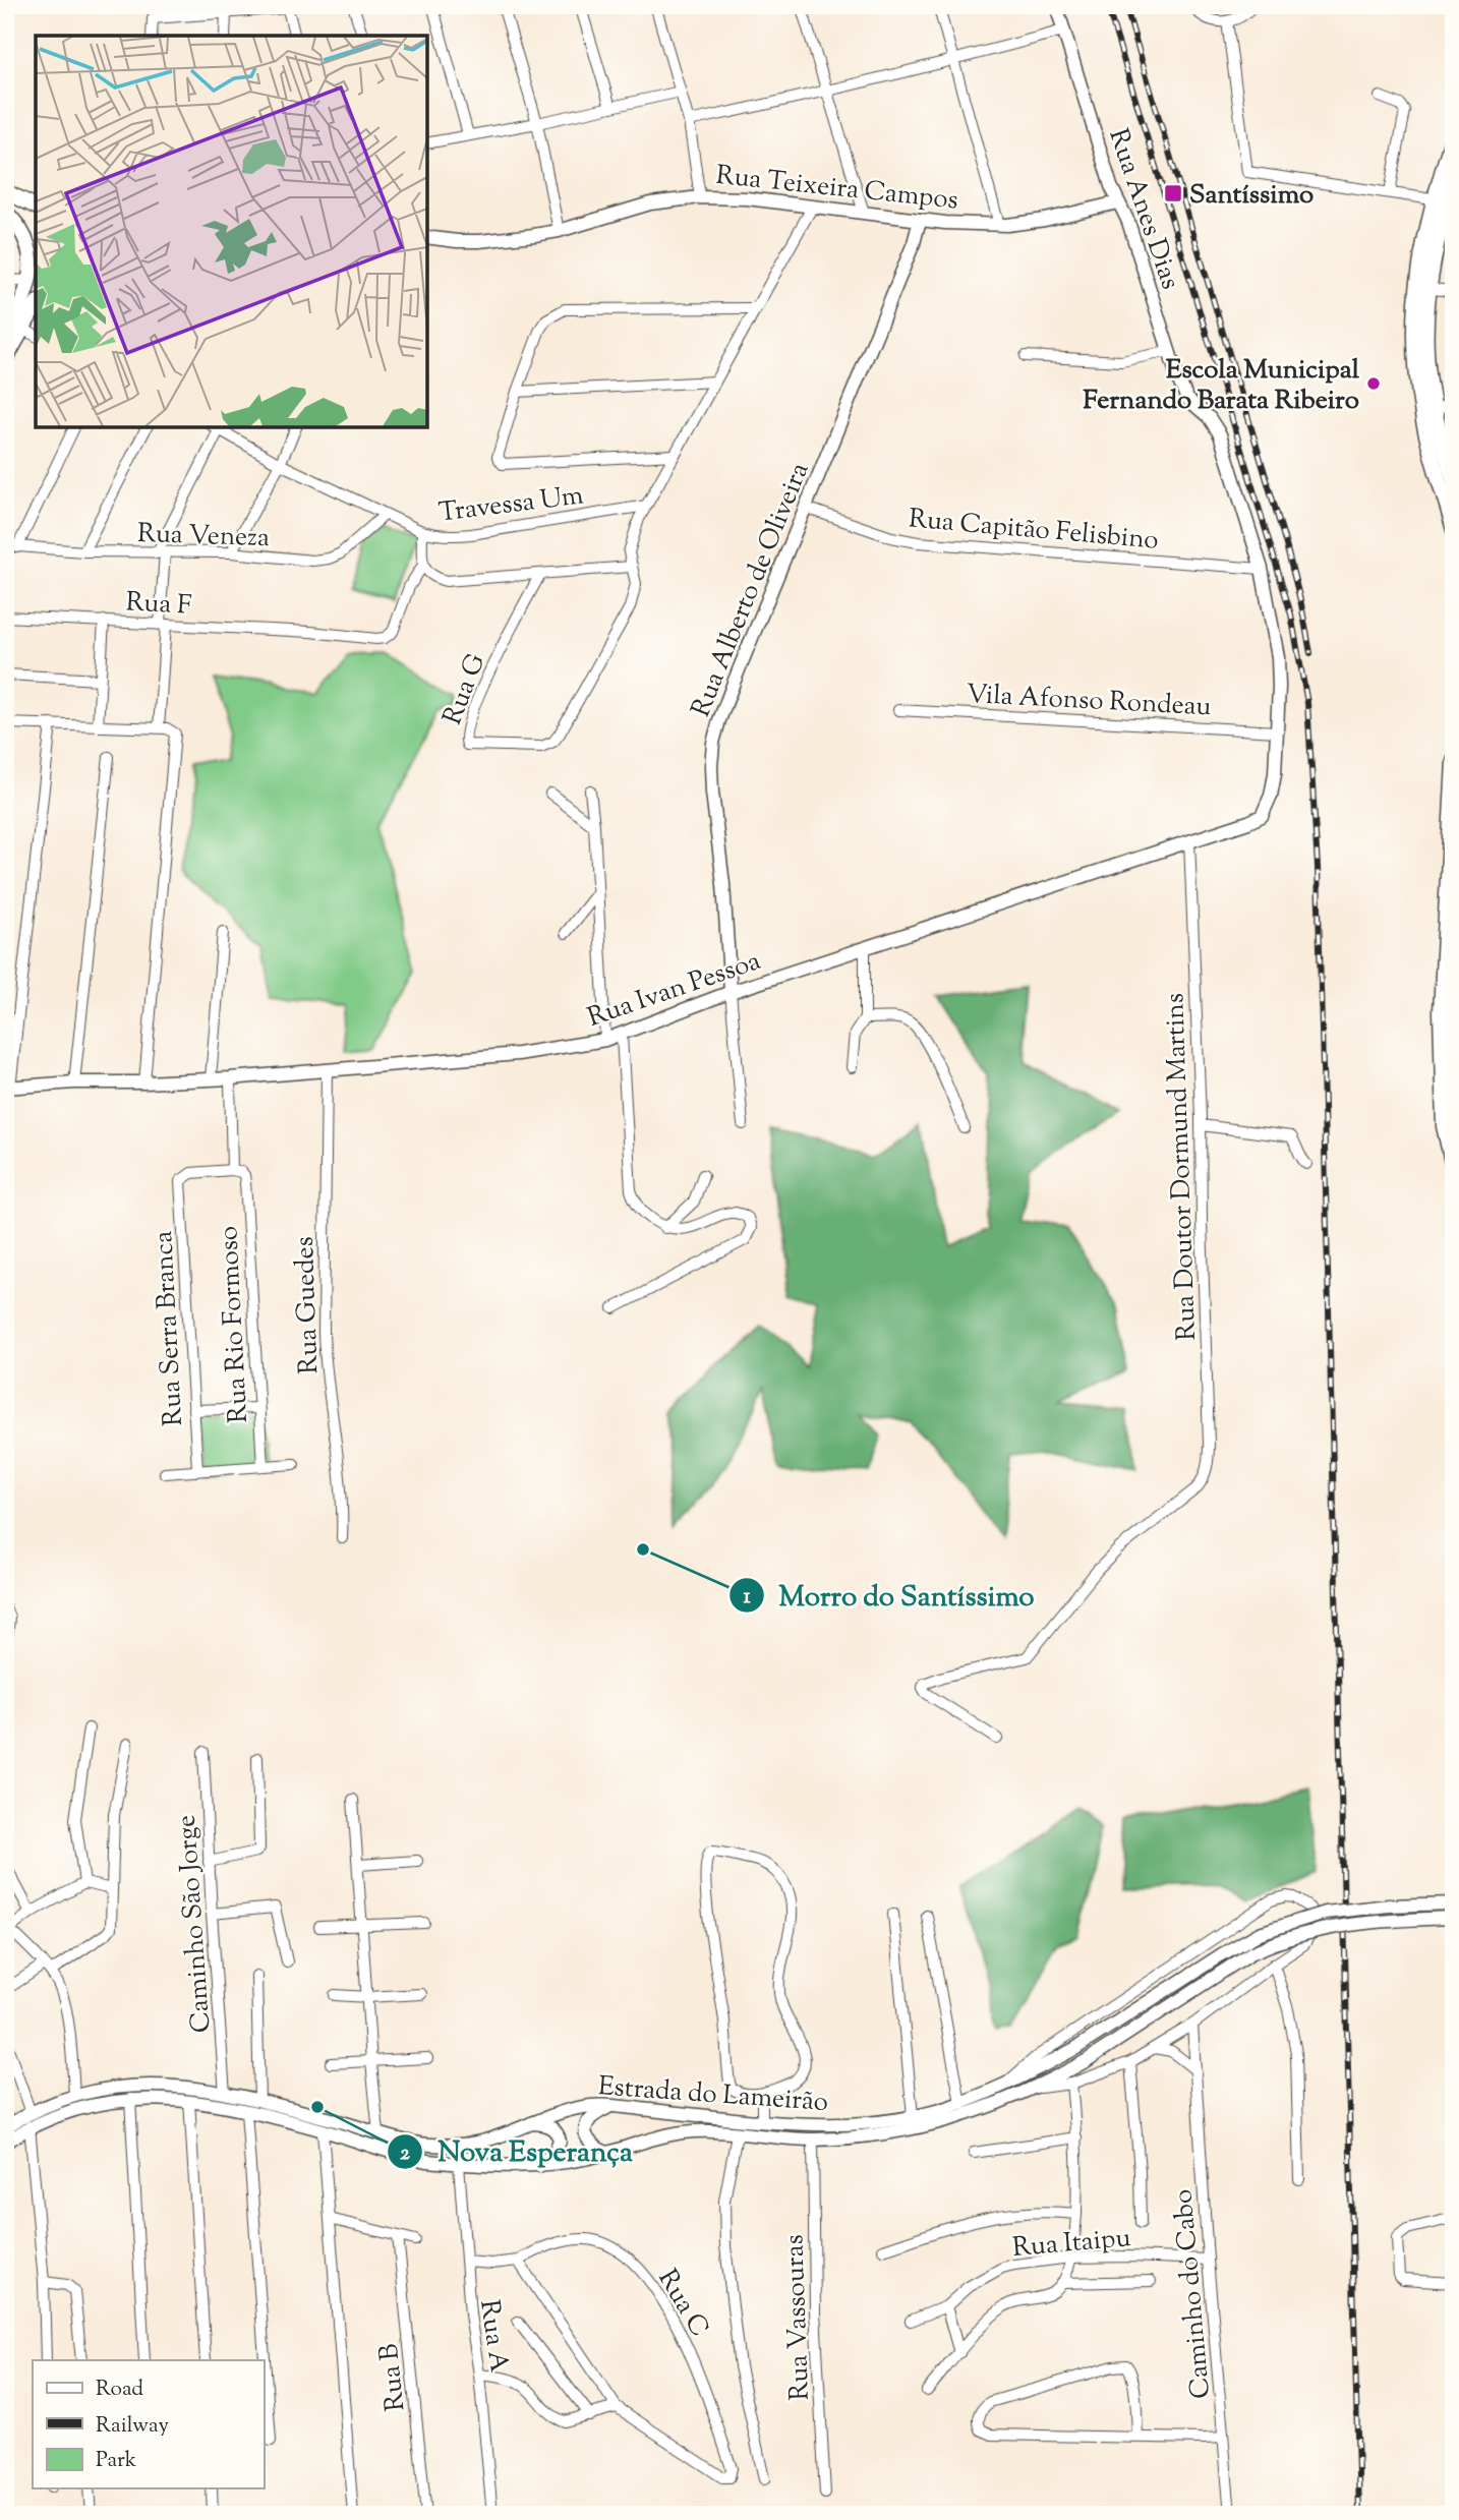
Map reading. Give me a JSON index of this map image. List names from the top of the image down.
{
  "streets": {
    "street": [
      "Rua Teixeira Campos",
      "Rua Anes Dias",
      "Travessa Um",
      "Rua Capitão Felisbino",
      "Rua Veneza",
      "Rua Alberto de Oliveira",
      "Rua F",
      "Rua G",
      "Vila Afonso Rondeau",
      "Rua Ivan Pessoa",
      "Rua Doutor Dormund Martins",
      "Rua Guedes",
      "Rua Rio Formoso",
      "Rua Serra Branca",
      "Caminho São Jorge",
      "Estrada do Lameirão",
      "Rua Itaipu",
      "Caminho do Cabo",
      "Rua C",
      "Rua Vassouras",
      "Rua A",
      "Rua B"
    ]
  },
  "crossings": [
    ["Rua Teixeira Campos", "Rua Anes Dias"],
    ["Rua Teixeira Campos", "Rua Alberto de Oliveira"],
    ["Rua Anes Dias", "Rua Capitão Felisbino"],
    ["Rua Anes Dias", "Vila Afonso Rondeau"],
    ["Rua Anes Dias", "Rua Ivan Pessoa"],
    ["Travessa Um", "Rua Veneza"],
    ["Rua Capitão Felisbino", "Rua Alberto de Oliveira"],
    ["Rua Alberto de Oliveira", "Rua Ivan Pessoa"],
    ["Rua Ivan Pessoa", "Rua Doutor Dormund Martins"],
    ["Rua Ivan Pessoa", "Rua Guedes"],
    ["Rua Rio Formoso", "Rua Serra Branca"],
    ["Caminho São Jorge", "Estrada do Lameirão"],
    ["Estrada do Lameirão", "Caminho do Cabo"],
    ["Estrada do Lameirão", "Rua Vassouras"],
    ["Estrada do Lameirão", "Rua A"],
    ["Rua Itaipu", "Caminho do Cabo"]
  ],
  "places": {
    "transit": ["Santíssimo"],
    "other": ["Escola Municipal Fernando Barata Ribeiro", "Morro do Santíssimo", "Nova Esperança"]
  },
  "legend": ["Road", "Railway", "Park"]
}
